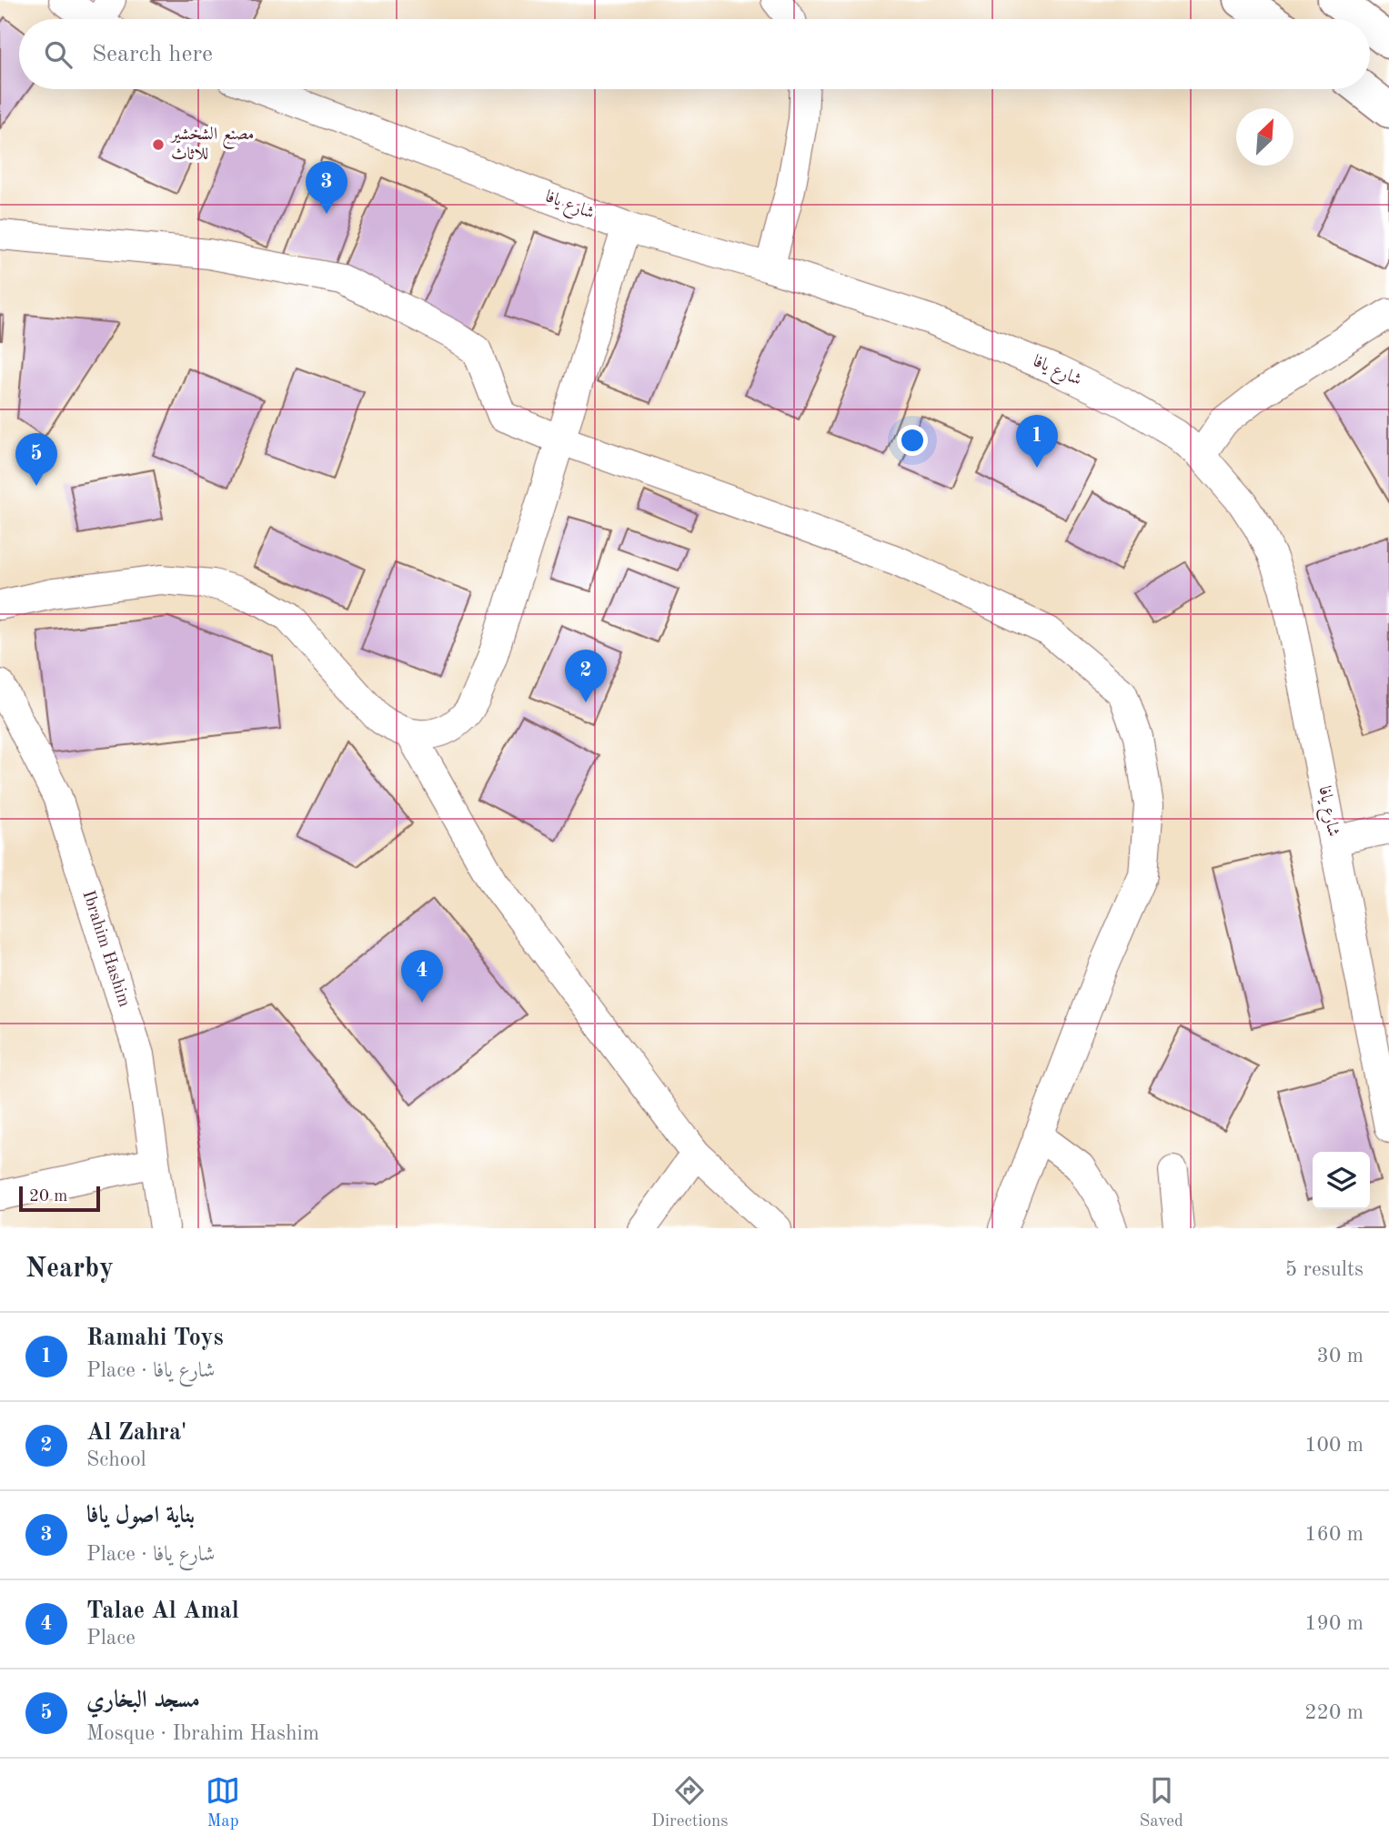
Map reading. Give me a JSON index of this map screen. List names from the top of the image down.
{
  "streets": {
    "street": ["شارع يافا", "Ibrahim Hashim"]
  },
  "places": ["مصنع الشخشير للاثاث"],
  "scale_bar": "20 m",
  "north": "top right",
  "page": {
    "search": "Search here",
    "pins": [
      "3",
      "1",
      "5",
      "2",
      "4"
    ],
    "scale": "20 m",
    "heading": ["Nearby", "5 results"],
    "list": [
      {
        "mark": "1",
        "name": "Ramahi Toys",
        "note": "Place · شارع يافا",
        "value": "30 m"
      },
      {
        "mark": "2",
        "name": "Al Zahra'",
        "note": "School",
        "value": "100 m"
      },
      {
        "mark": "3",
        "name": "بناية اصول يافا",
        "note": "Place · شارع يافا",
        "value": "160 m"
      },
      {
        "mark": "4",
        "name": "Talae Al Amal",
        "note": "Place",
        "value": "190 m"
      },
      {
        "mark": "5",
        "name": "مسجد البخاري",
        "note": "Mosque · Ibrahim Hashim",
        "value": "220 m"
      }
    ],
    "nav": ["Map", "Directions", "Saved"]
  }
}
